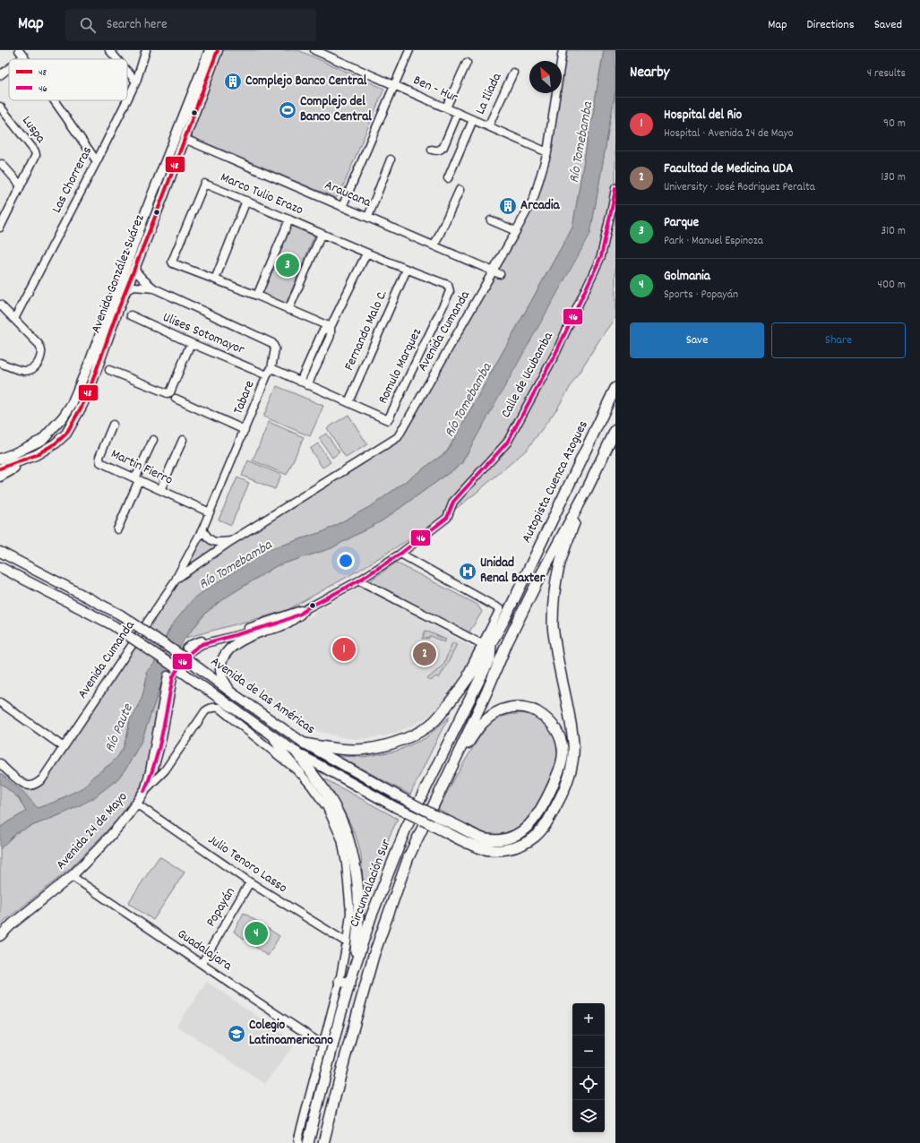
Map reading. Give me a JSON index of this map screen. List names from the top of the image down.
{
  "streets": {
    "highway": ["Autopista Cuenca Azogues", "Circunvalación Sur"],
    "main road": ["Avenida González Suárez", "Avenida de las Américas", "Avenida 24 de Mayo"],
    "street": [
      "Ben - Hur",
      "La Iliada",
      "Luspa",
      "Las Chorreras",
      "Marco Tulio Erazo",
      "Araucana",
      "Fernando Malo C.",
      "Avenida Cumanda",
      "Ulises Sotomayor",
      "Romulo Marquez",
      "Calle de Ucubamba",
      "Tabare",
      "Martin Fierro",
      "Julio Tenoro Lasso",
      "Popayán",
      "Guadalajara"
    ]
  },
  "crossings": [
    ["Ben - Hur", "La Iliada"],
    ["Ben - Hur", "Avenida Cumanda"],
    ["Marco Tulio Erazo", "Fernando Malo C."],
    ["Marco Tulio Erazo", "Romulo Marquez"],
    ["Araucana", "Avenida González Suárez"],
    ["Araucana", "Avenida Cumanda"],
    ["Avenida González Suárez", "Tabare"],
    ["Fernando Malo C.", "Romulo Marquez"],
    ["Avenida Cumanda", "Tabare"],
    ["Ulises Sotomayor", "Tabare"],
    ["Romulo Marquez", "Tabare"],
    ["Tabare", "Martin Fierro"],
    ["Autopista Cuenca Azogues", "Circunvalación Sur"],
    ["Avenida 24 de Mayo", "Julio Tenoro Lasso"],
    ["Avenida 24 de Mayo", "Guadalajara"],
    ["Julio Tenoro Lasso", "Popayán"],
    ["Popayán", "Guadalajara"]
  ],
  "water": ["Río Tomebamba", "Río Paute"],
  "places": {
    "building": ["Complejo Banco Central", "Arcadia"],
    "sports": ["Complejo del Banco Central"],
    "hospital": ["Unidad Renal Baxter"],
    "school or university": ["Colegio Latinoamericano"]
  },
  "lines": ["transit line 48", "transit line 46"],
  "legend": ["48", "46"],
  "north": "top left",
  "page": {
    "header": "Map",
    "search": "Search here",
    "nav": ["Map", "Directions", "Saved"],
    "heading": ["Nearby", "4 results"],
    "list": [
      {
        "mark": "1",
        "name": "Hospital del Rio",
        "note": "Hospital · Avenida 24 de Mayo",
        "value": "90 m"
      },
      {
        "mark": "2",
        "name": "Facultad de Medicina UDA",
        "note": "University · José Rodriguez Peralta",
        "value": "130 m"
      },
      {
        "mark": "3",
        "name": "Parque",
        "note": "Park · Manuel Espinoza",
        "value": "310 m"
      },
      {
        "mark": "4",
        "name": "Golmania",
        "note": "Sports · Popayán",
        "value": "400 m"
      }
    ],
    "pins": [
      "3",
      "1",
      "2",
      "4"
    ],
    "buttons": ["Save", "Share"],
    "map_buttons": ["+", "−"]
  }
}
